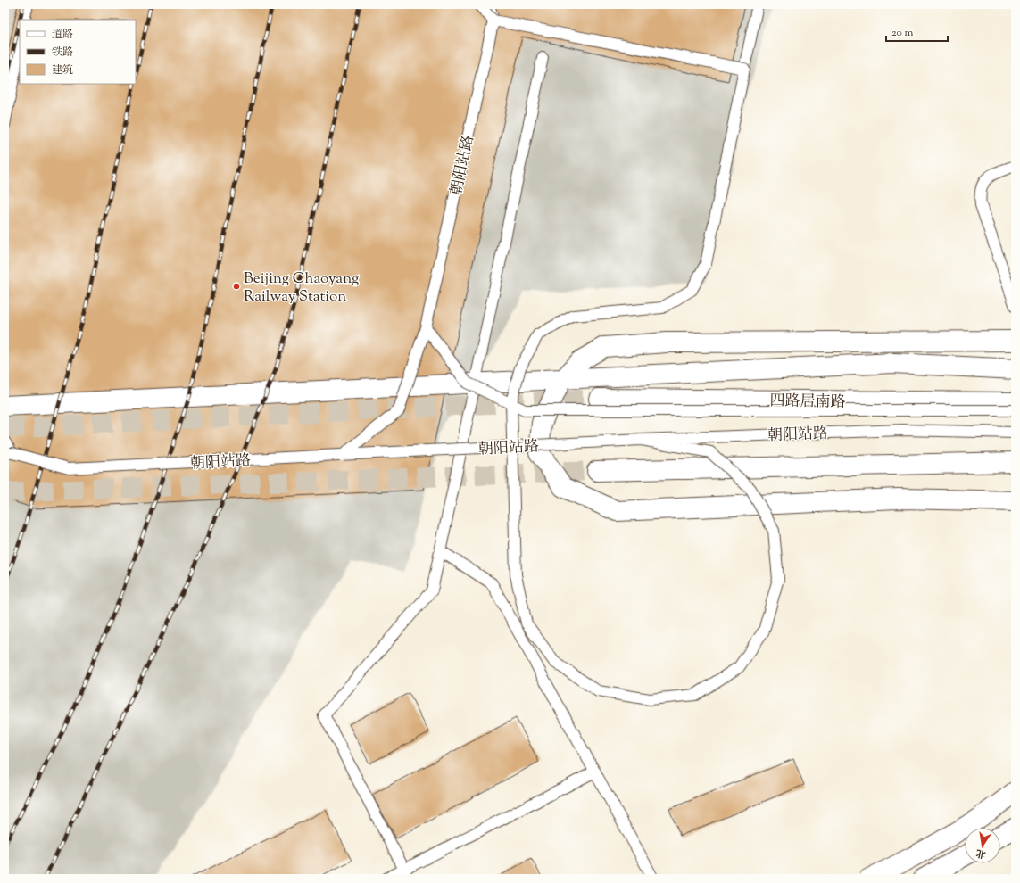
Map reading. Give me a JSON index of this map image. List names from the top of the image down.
{
  "streets": {
    "street": ["四路居南路"],
    "lane": ["朝阳站路"]
  },
  "places": ["Beijing Chaoyang Railway Station"],
  "legend": ["道路", "铁路", "建筑"],
  "scale_bar": "20 m",
  "north": "bottom"
}
